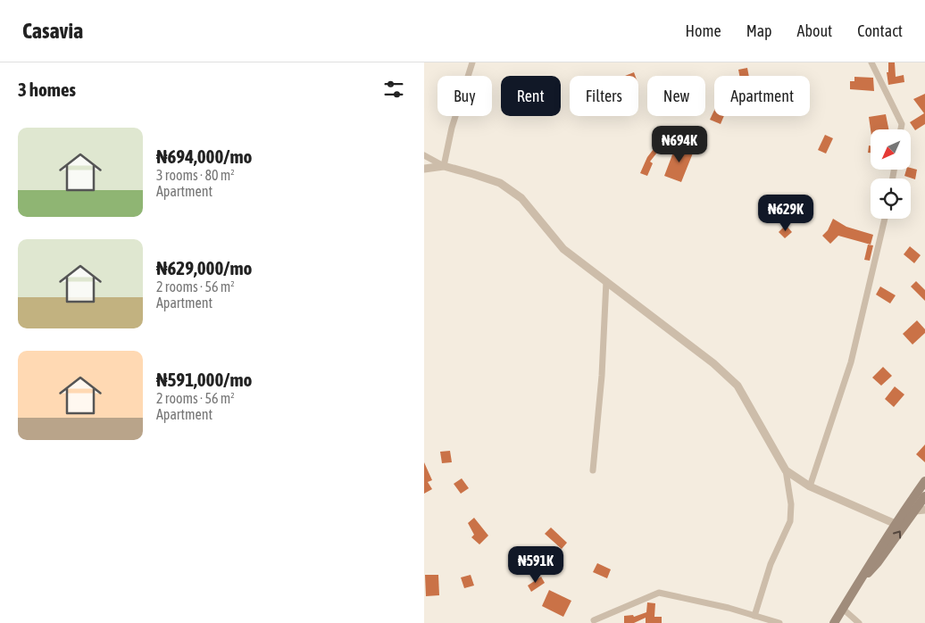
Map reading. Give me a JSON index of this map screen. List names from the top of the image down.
{
  "north": "bottom left",
  "page": {
    "header": "Casavia",
    "nav": [
      "Home",
      "Map",
      "About",
      "Contact"
    ],
    "heading": "3 homes",
    "chip": [
      "Buy",
      "Rent",
      "Filters",
      "New",
      "Apartment"
    ],
    "list": [
      {
        "name": "₦694,000/mo",
        "note": "3 rooms · 80 m² · Apartment"
      },
      {
        "name": "₦629,000/mo",
        "note": "2 rooms · 56 m² · Apartment"
      },
      {
        "name": "₦591,000/mo",
        "note": "2 rooms · 56 m² · Apartment"
      }
    ],
    "price": ["₦694K", "₦629K", "₦591K"]
  }
}
